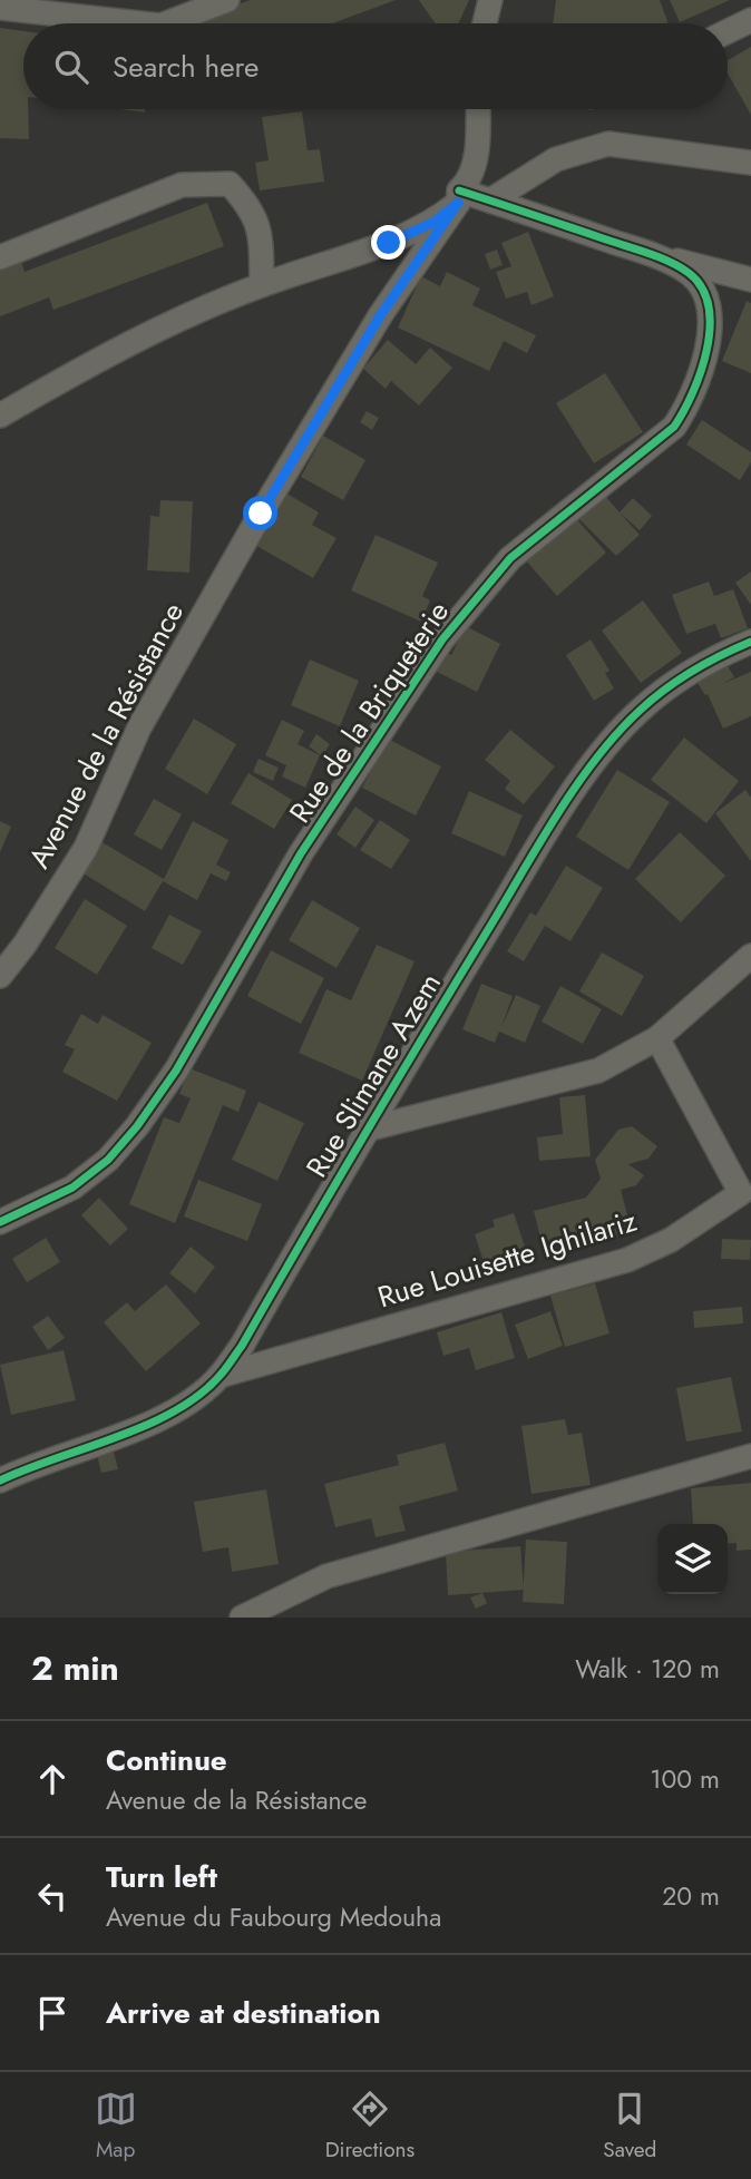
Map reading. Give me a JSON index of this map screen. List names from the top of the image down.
{
  "streets": {
    "street": [
      "Rue de la Briqueterie",
      "Avenue de la Résistance",
      "Rue Slimane Azem",
      "Rue Louisette Ighilariz"
    ]
  },
  "crossings": [
    ["Rue de la Briqueterie", "Avenue de la Résistance"],
    ["Rue Slimane Azem", "Rue Louisette Ighilariz"]
  ],
  "page": {
    "search": "Search here",
    "heading": ["2 min", "Walk · 120 m"],
    "list": [
      ["Continue", "Avenue de la Résistance", "100 m"],
      ["Turn left", "Avenue du Faubourg Medouha", "20 m"],
      "Arrive at destination"
    ],
    "nav": ["Map", "Directions", "Saved"]
  }
}
